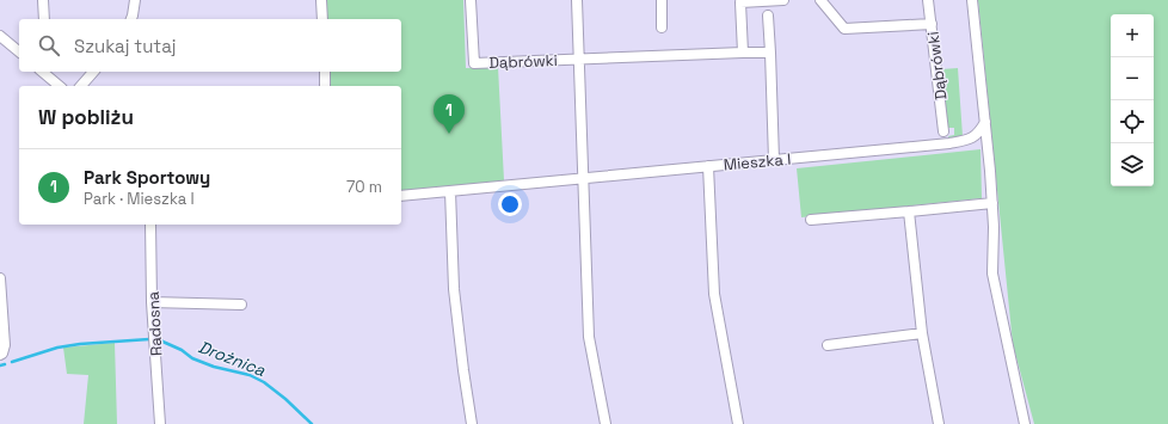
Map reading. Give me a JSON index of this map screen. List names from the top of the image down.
{
  "streets": {
    "street": ["Dąbrówki", "Mieszka I", "Radosna"]
  },
  "crossings": [
    ["Dąbrówki", "Mieszka I"]
  ],
  "water": ["Drożnica"],
  "page": {
    "map_buttons": ["+", "−"],
    "search": "Szukaj tutaj",
    "heading": "W pobliżu",
    "pins": "1",
    "list": [
      {
        "mark": "1",
        "name": "Park Sportowy",
        "note": "Park · Mieszka I",
        "value": "70 m"
      }
    ]
  }
}
